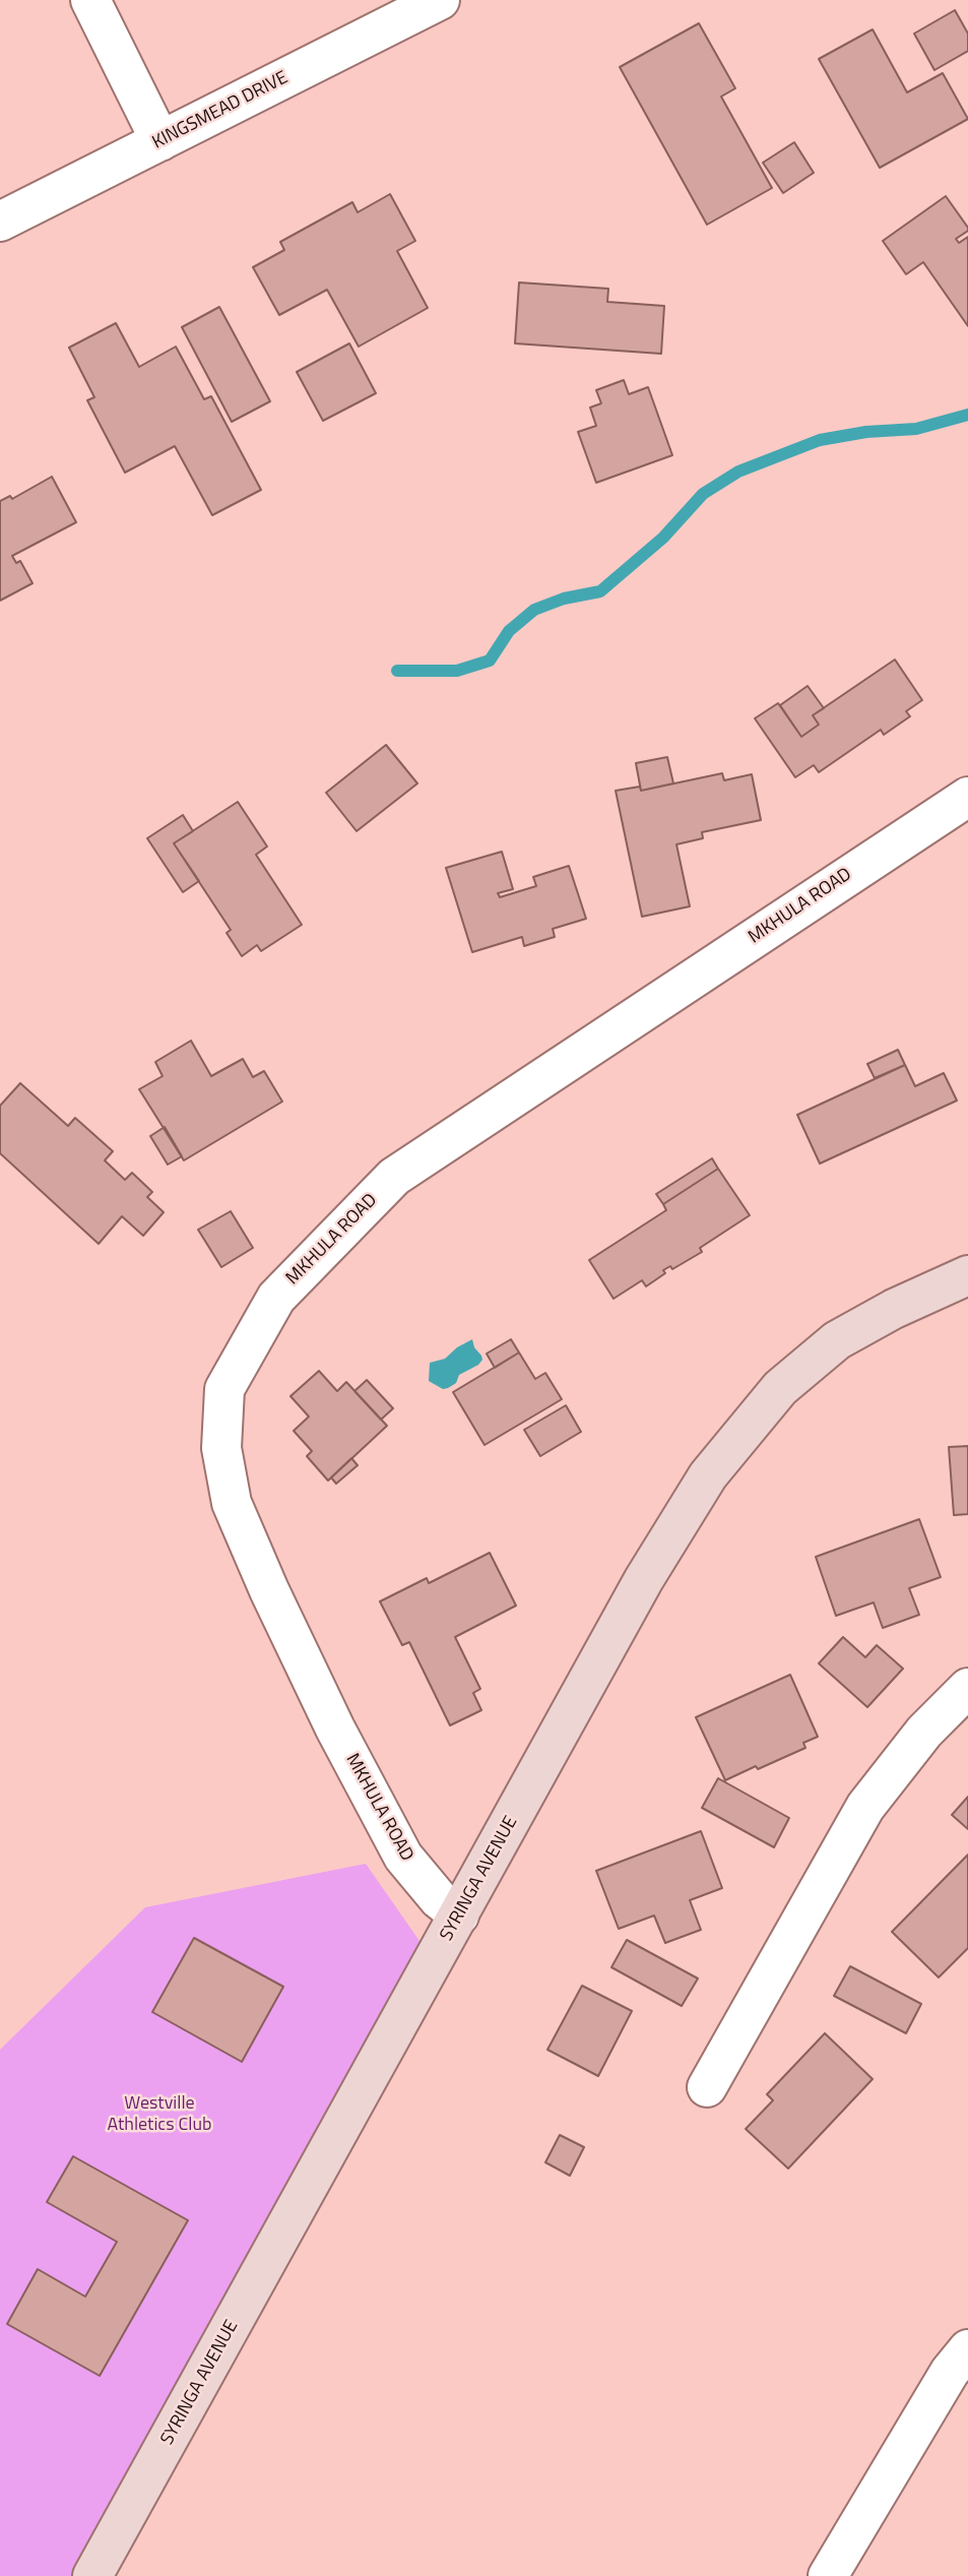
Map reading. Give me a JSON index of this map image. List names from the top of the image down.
{
  "streets": {
    "street": ["KINGSMEAD DRIVE", "MKHULA ROAD", "SYRINGA AVENUE"]
  },
  "crossings": [
    ["MKHULA ROAD", "SYRINGA AVENUE"]
  ],
  "parks": ["Westville Athletics Club"]
}
